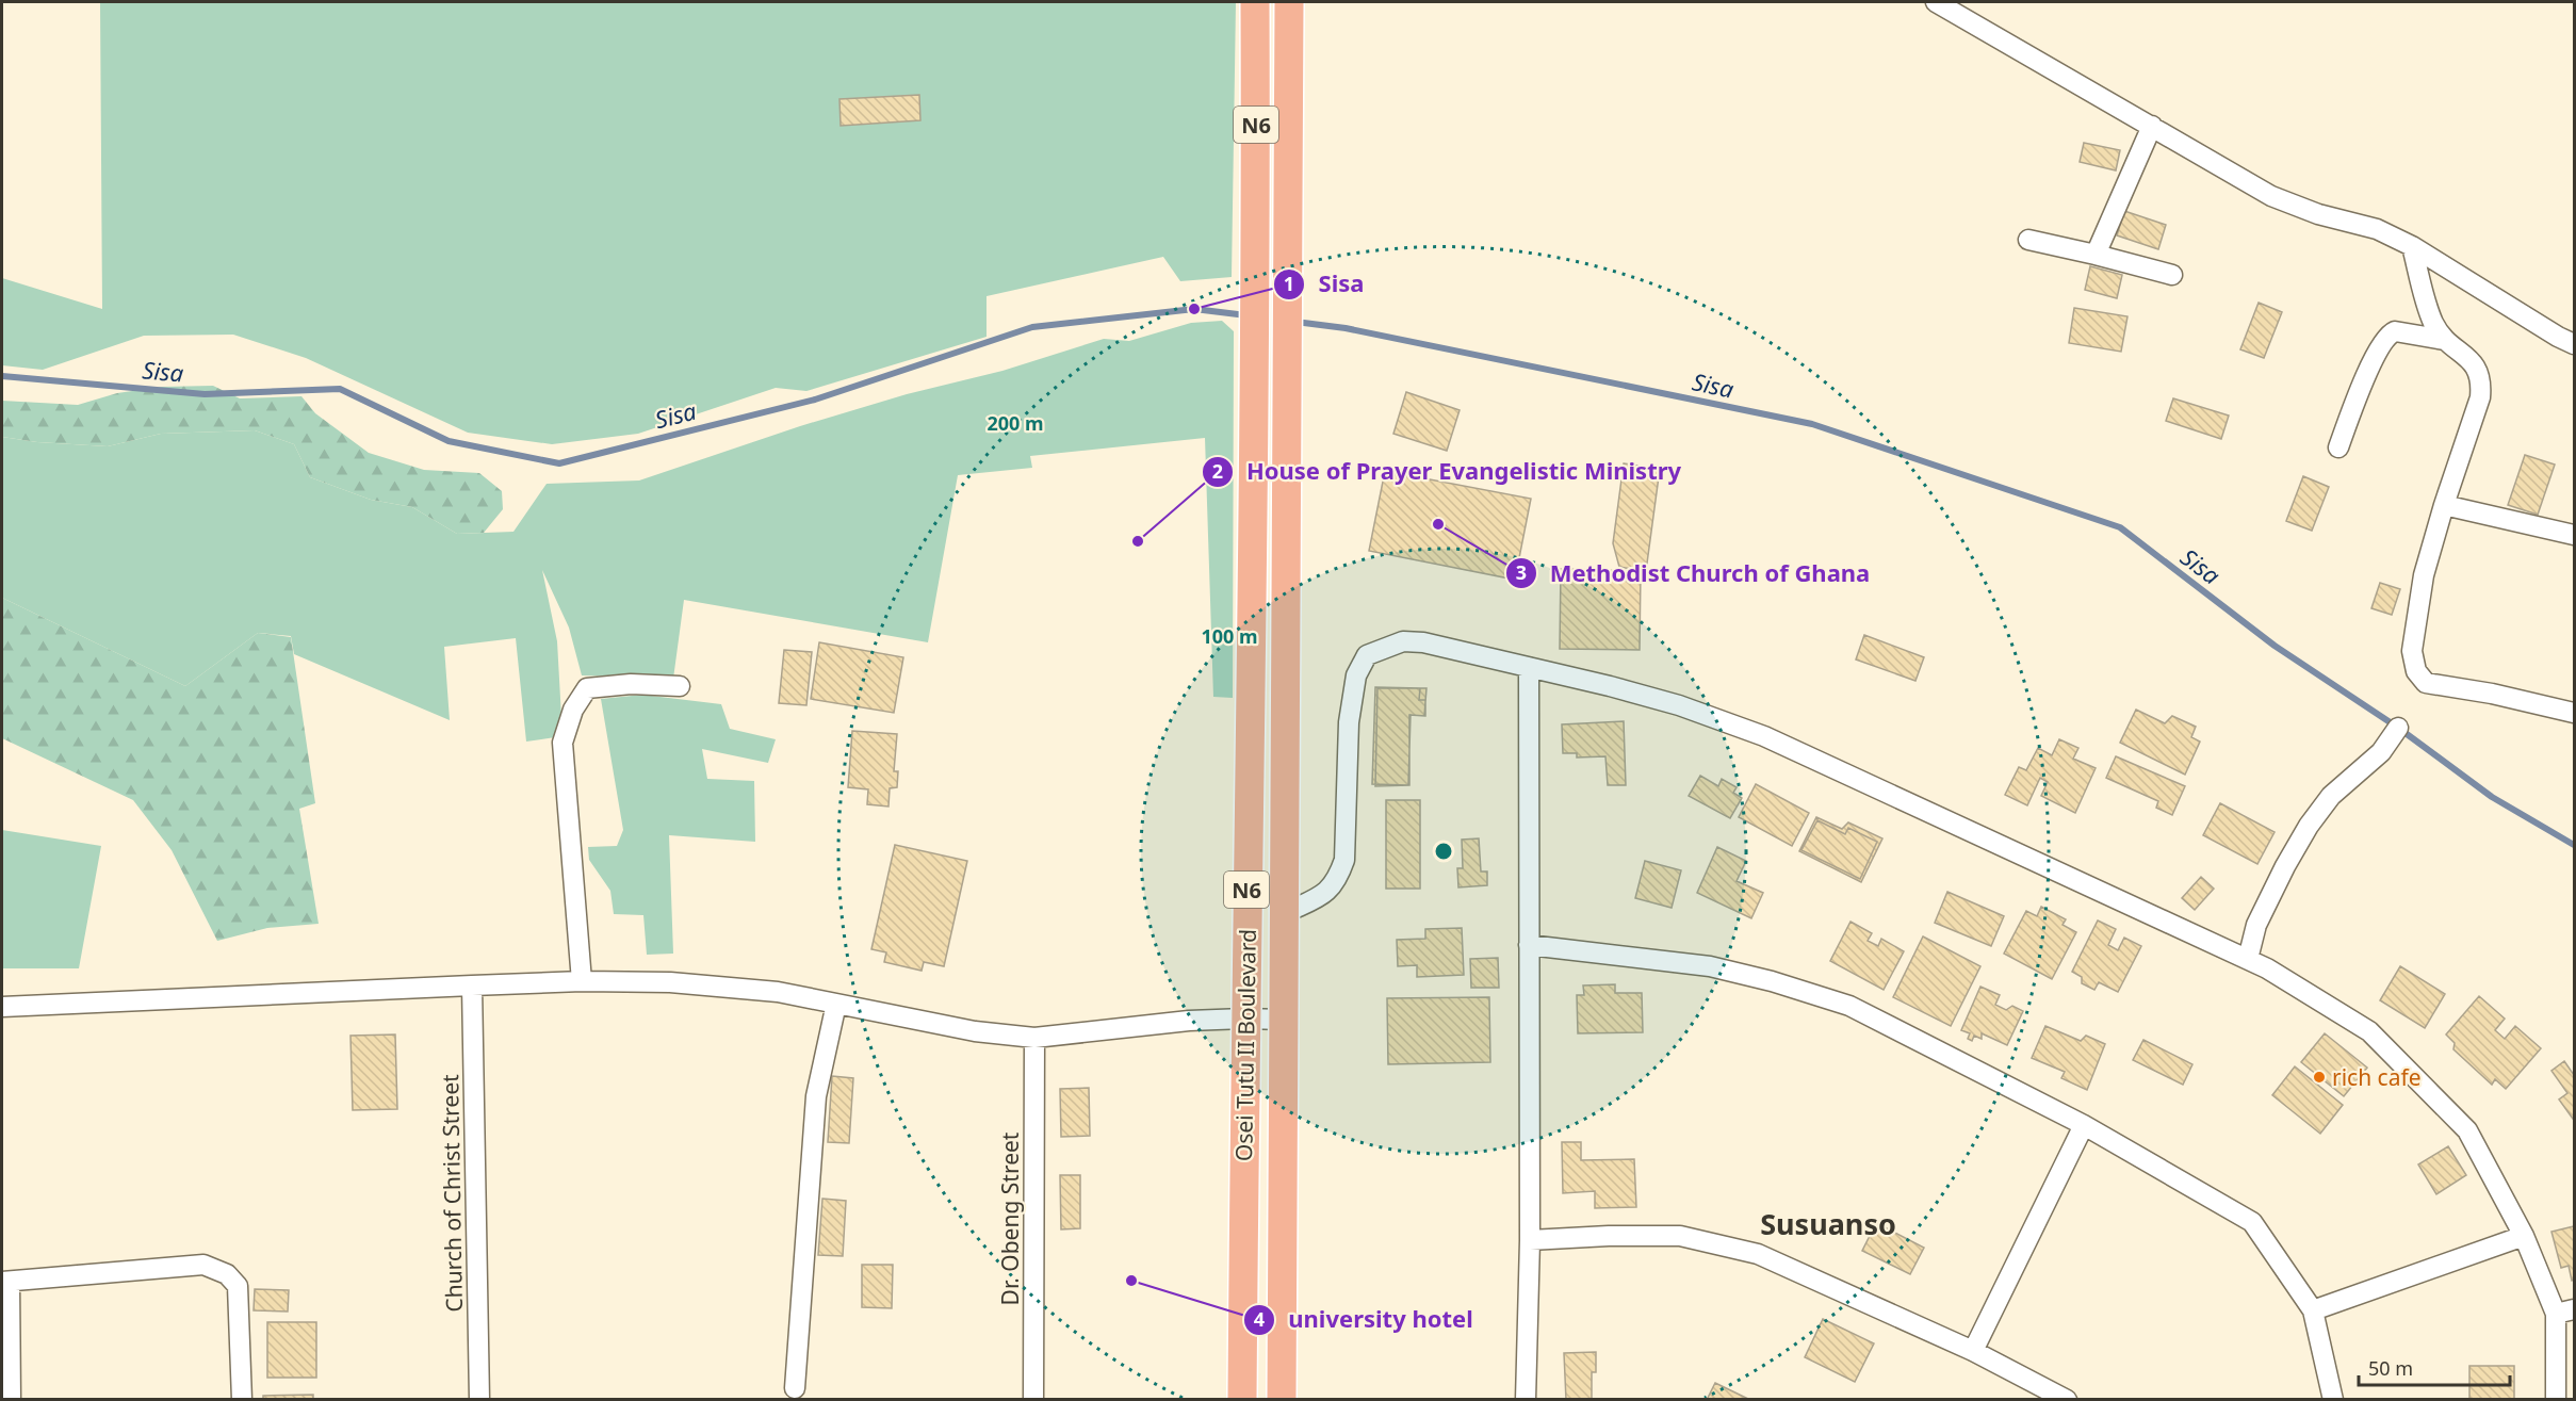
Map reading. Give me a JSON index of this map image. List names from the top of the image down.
{
  "streets": {
    "highway": ["N6", "Osei Tutu II Boulevard"],
    "street": ["Church of Christ Street", "Dr. Obeng Street"]
  },
  "districts": ["Susuanso"],
  "water": ["Sisa"],
  "places": [
    "Sisa",
    "Methodist Church of Ghana",
    "House of Prayer Evangelistic Ministry",
    "rich cafe",
    "university hotel"
  ],
  "scale_bar": "50 m",
  "rings": ["200 m", "100 m"]
}
